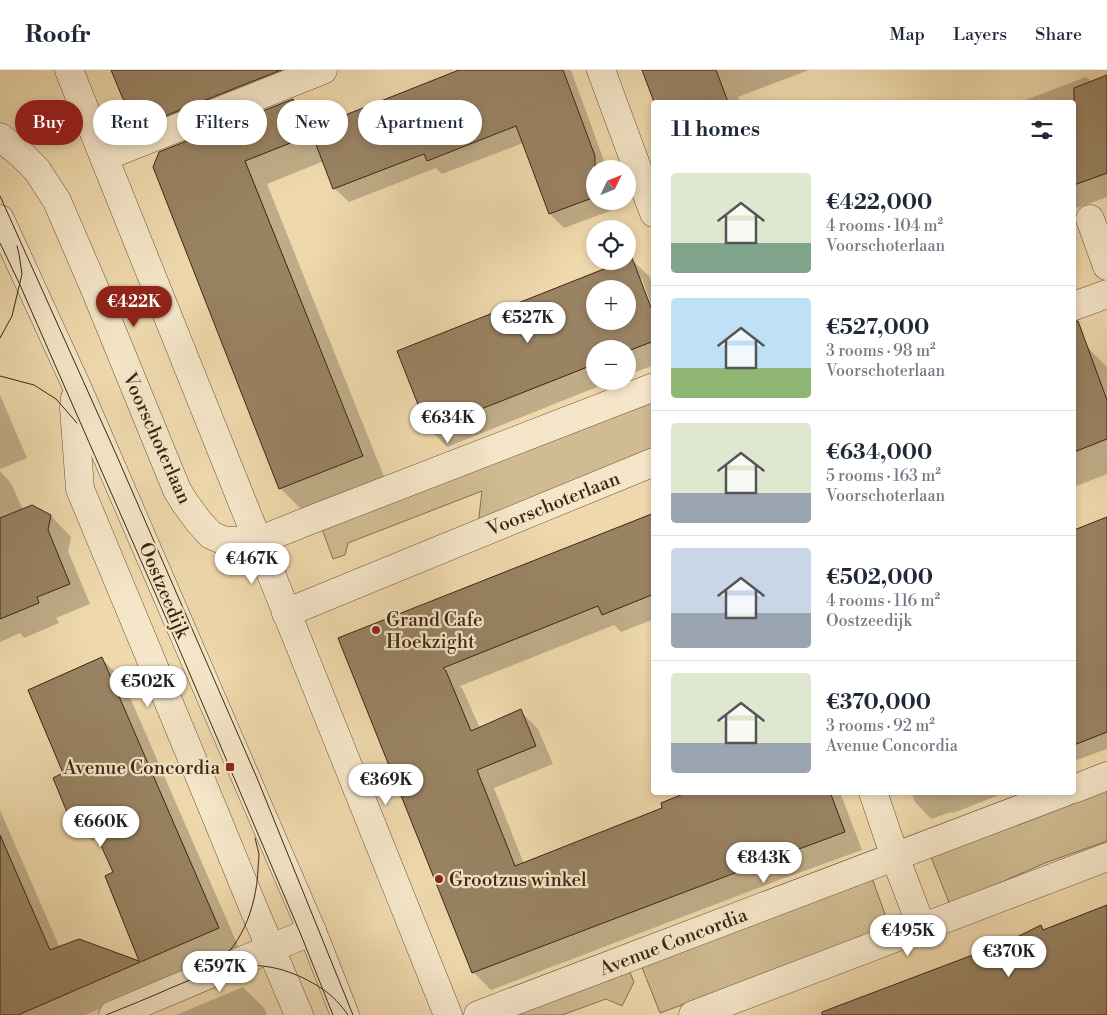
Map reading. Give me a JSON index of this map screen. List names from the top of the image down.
{
  "streets": {
    "street": ["Voorschoterlaan", "Oostzeedijk", "Avenue Concordia"]
  },
  "places": {
    "other": ["Grand Cafe Hoekzight", "Grootzus winkel"],
    "transit": ["Avenue Concordia"]
  },
  "north": "top right",
  "page": {
    "header": "Roofr",
    "nav": ["Map", "Layers", "Share"],
    "chip": [
      "Buy",
      "Rent",
      "Filters",
      "New",
      "Apartment"
    ],
    "heading": "11 homes",
    "map_buttons": ["+", "−"],
    "list": [
      {
        "name": "€422,000",
        "note": "4 rooms · 104 m² · Voorschoterlaan"
      },
      {
        "name": "€527,000",
        "note": "3 rooms · 98 m² · Voorschoterlaan"
      },
      {
        "name": "€634,000",
        "note": "5 rooms · 163 m² · Voorschoterlaan"
      },
      {
        "name": "€502,000",
        "note": "4 rooms · 116 m² · Oostzeedijk"
      },
      {
        "name": "€370,000",
        "note": "3 rooms · 92 m² · Avenue Concordia"
      }
    ],
    "price": [
      "€422K",
      "€527K",
      "€634K",
      "€467K",
      "€502K",
      "€369K",
      "€660K",
      "€843K",
      "€495K",
      "€370K",
      "€597K"
    ]
  }
}
